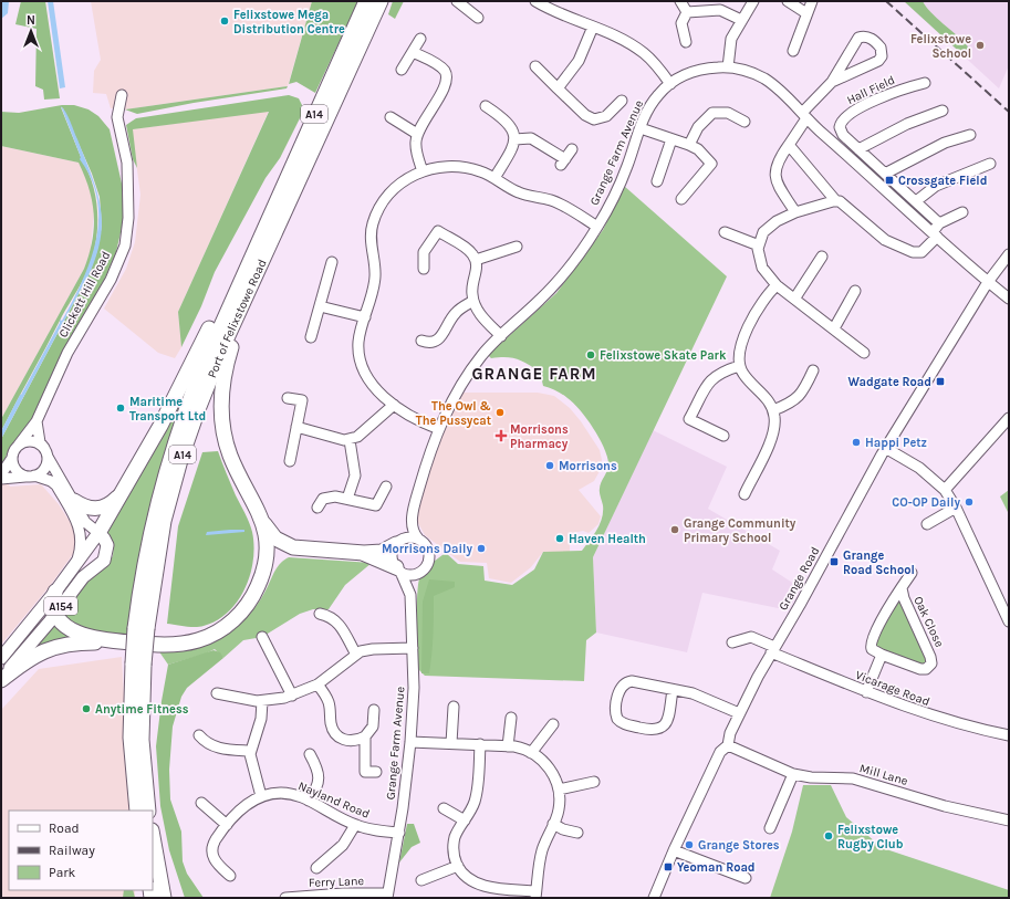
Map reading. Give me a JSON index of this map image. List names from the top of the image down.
{
  "streets": {
    "highway": ["A14", "Port of Felixstowe Road"],
    "main road": ["A154"],
    "street": [
      "Hall Field",
      "Grange Farm Avenue",
      "Clickett Hill Road",
      "Grange Road",
      "Oak Close",
      "Vicarage Road",
      "Mill Lane",
      "Nayland Road",
      "Ferry Lane"
    ]
  },
  "crossings": [
    ["Hall Field", "Grange Farm Avenue"],
    ["Grange Farm Avenue", "Grange Road"],
    ["Grange Farm Avenue", "Nayland Road"],
    ["Grange Farm Avenue", "Ferry Lane"],
    ["Grange Road", "Vicarage Road"],
    ["Grange Road", "Mill Lane"]
  ],
  "districts": ["GRANGE FARM"],
  "places": {
    "other": [
      "Felixstowe Mega Distribution Centre",
      "Felixstowe School",
      "Felixstowe Skate Park",
      "Maritime Transport Ltd",
      "The Owl & The Pussycat",
      "Happi Petz",
      "Morrisons",
      "CO-OP Daily",
      "Grange Community Primary School",
      "Haven Health",
      "Morrisons Daily",
      "Anytime Fitness",
      "Felixstowe Rugby Club",
      "Grange Stores"
    ],
    "transit": [
      "Crossgate Field",
      "Wadgate Road",
      "Grange Road School",
      "Yeoman Road"
    ],
    "health": ["Morrisons Pharmacy"]
  },
  "legend": ["Road", "Railway", "Park"],
  "north": "top"
}
